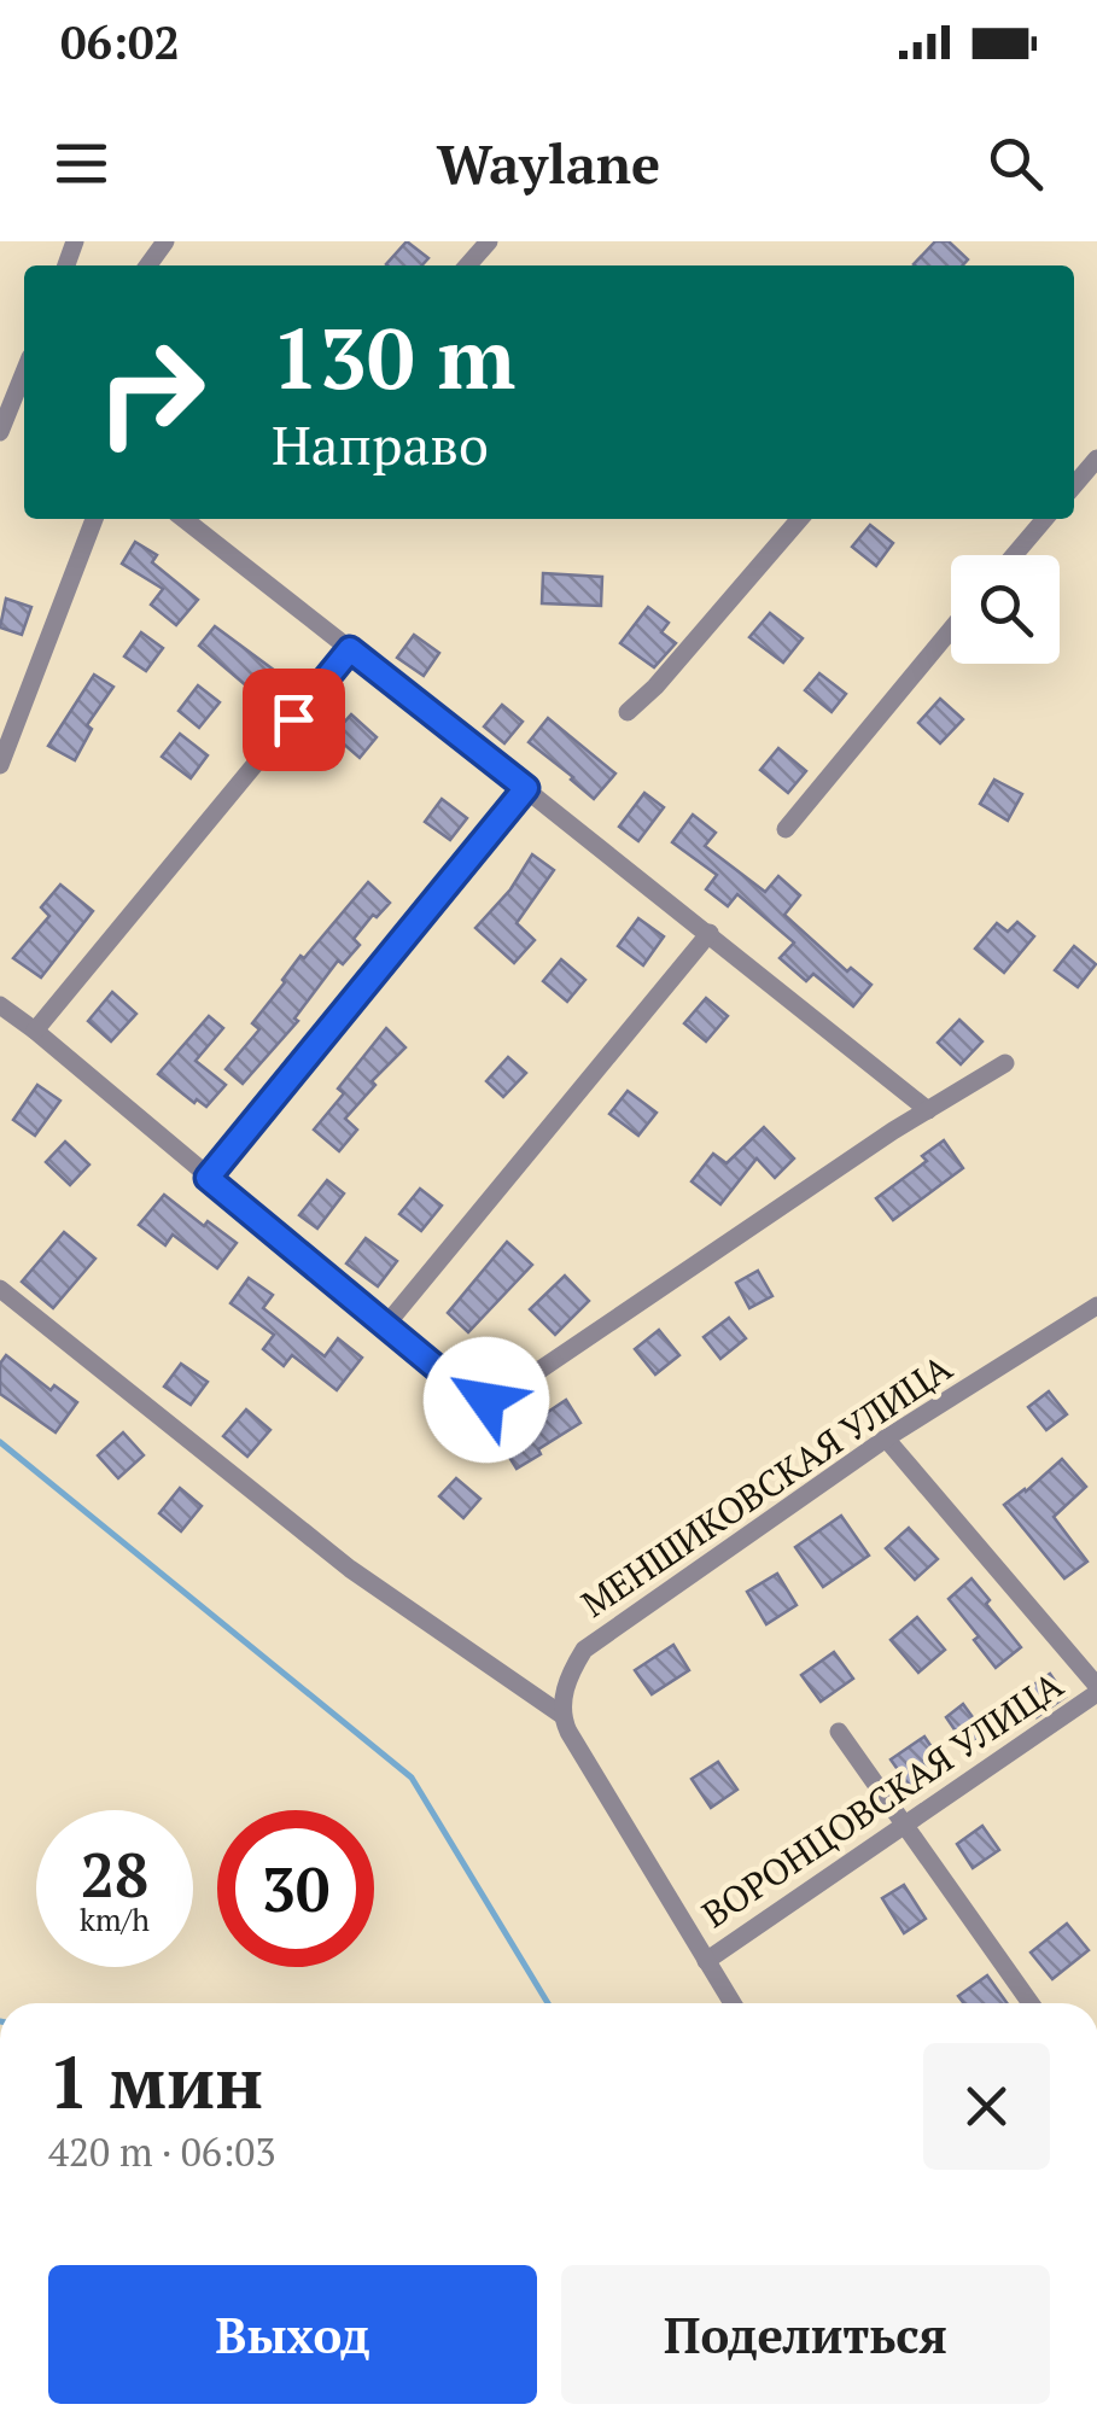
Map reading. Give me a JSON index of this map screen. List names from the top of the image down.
{
  "streets": {
    "street": ["МЕНШИКОВСКАЯ УЛИЦА", "ВОРОНЦОВСКАЯ УЛИЦА"]
  },
  "page": {
    "status": "06:02",
    "header": "Waylane",
    "turn": ["130 m", "Направо"],
    "speed": "28 km/h",
    "limit": "30",
    "heading": ["1 мин", "420 m · 06:03"],
    "buttons": ["Выход", "Поделиться"]
  }
}
